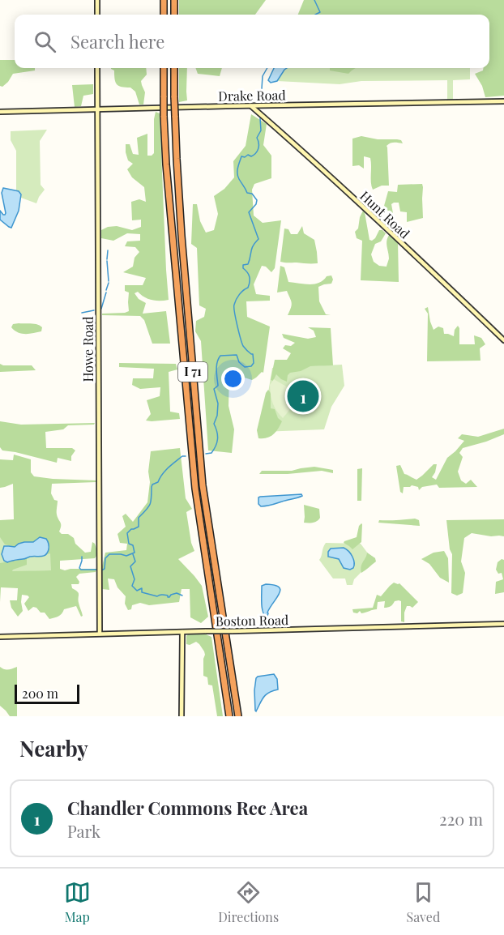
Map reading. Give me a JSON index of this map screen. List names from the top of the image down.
{
  "streets": {
    "highway": ["I 71"],
    "street": [
      "Drake Road",
      "Hunt Road",
      "Howe Road",
      "Boston Road"
    ]
  },
  "crossings": [
    ["Drake Road", "Hunt Road"],
    ["Drake Road", "Howe Road"],
    ["Howe Road", "Boston Road"]
  ],
  "scale_bar": "200 m",
  "page": {
    "search": "Search here",
    "pins": "1",
    "scale": "200 m",
    "heading": "Nearby",
    "list": [
      {
        "mark": "1",
        "name": "Chandler Commons Rec Area",
        "note": "Park",
        "value": "220 m"
      }
    ],
    "nav": ["Map", "Directions", "Saved"]
  }
}
